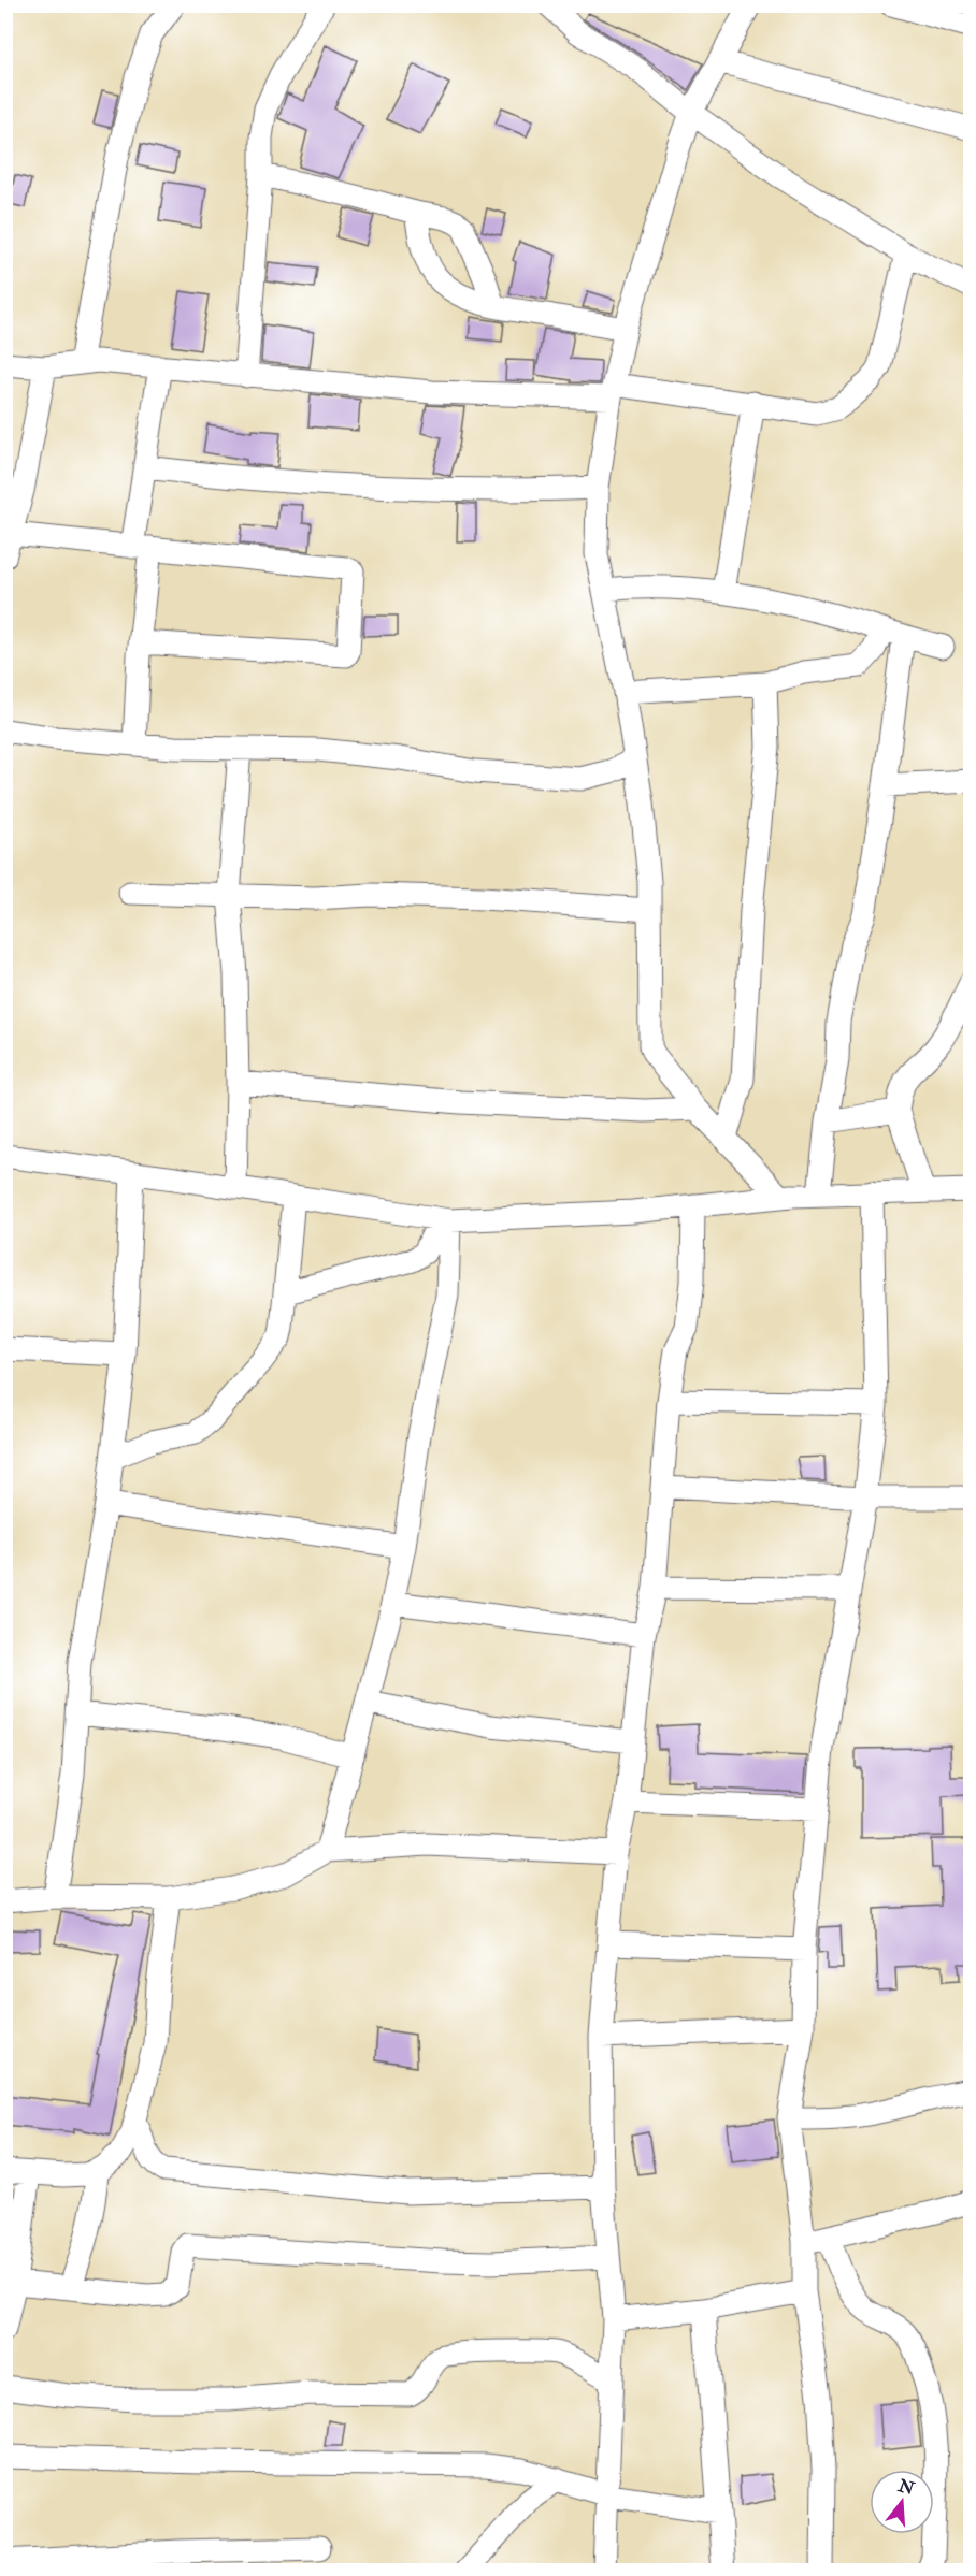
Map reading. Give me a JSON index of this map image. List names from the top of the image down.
{
  "north": "top"
}
